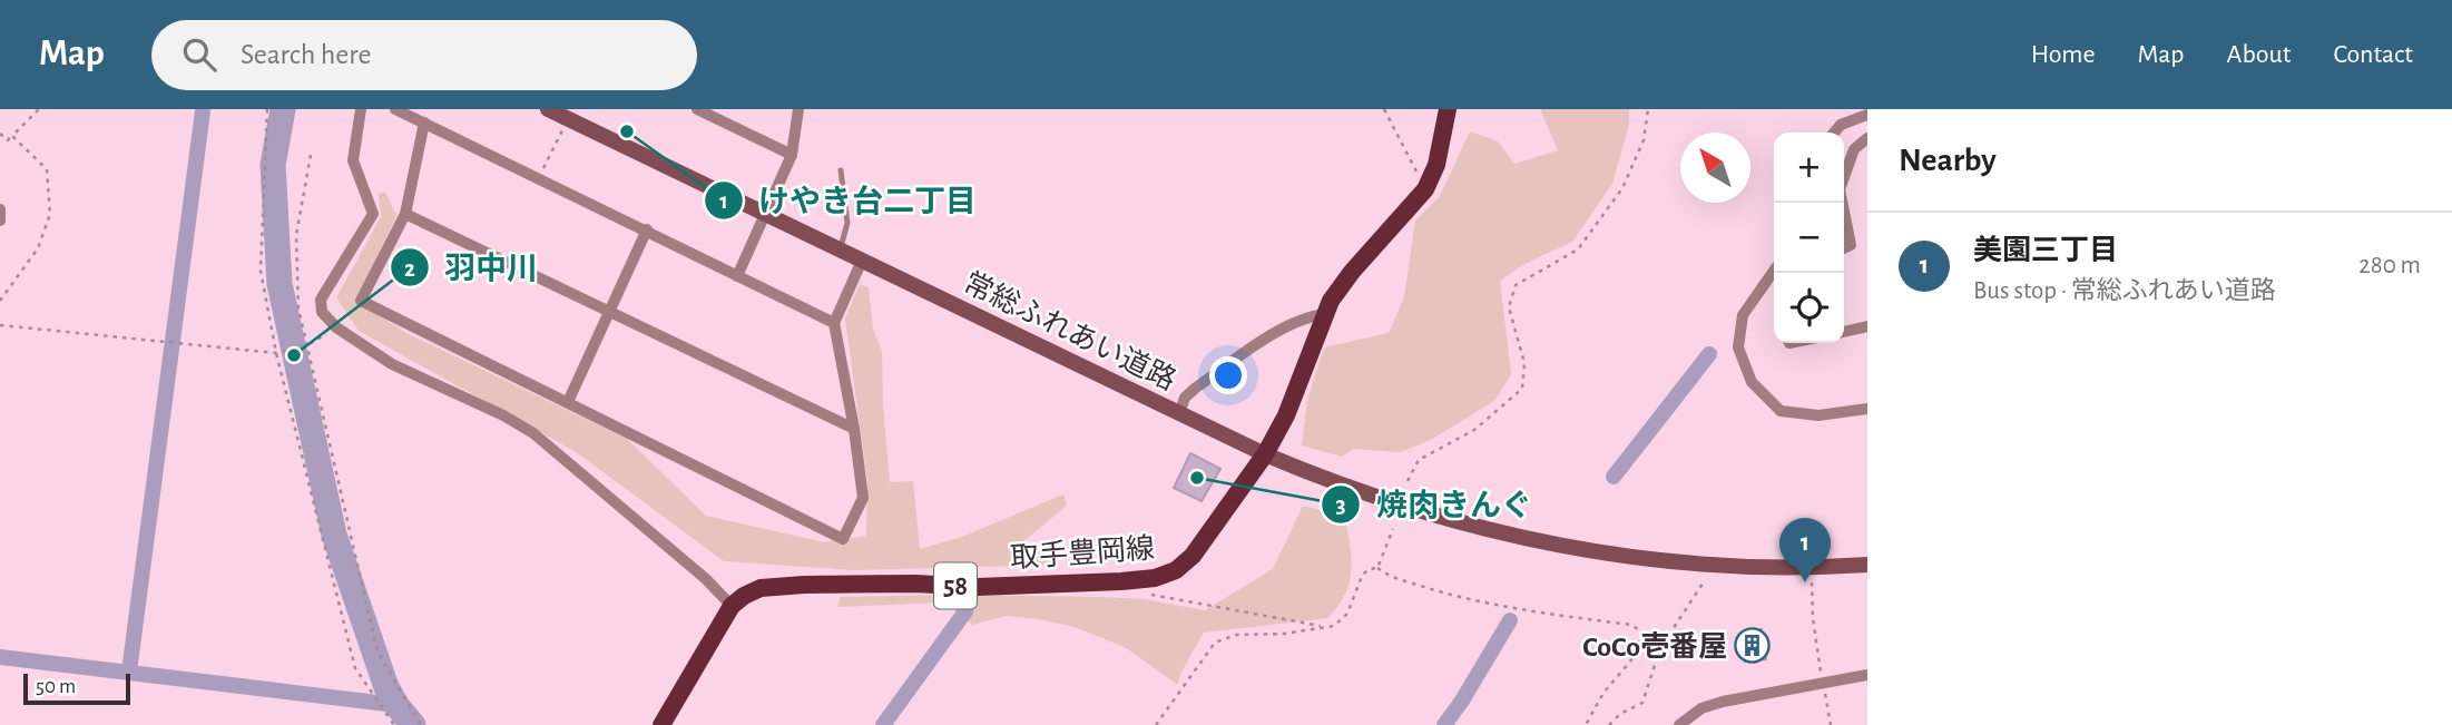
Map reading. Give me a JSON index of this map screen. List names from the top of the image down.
{
  "streets": {
    "main road": ["取手豊岡線", "58"],
    "street": ["常総ふれあい道路"]
  },
  "crossings": [
    ["常総ふれあい道路", "取手豊岡線"]
  ],
  "places": {
    "other": ["けやき台二丁目", "羽中川", "焼肉きんぐ"],
    "building": ["CoCo壱番屋"]
  },
  "scale_bar": "50 m",
  "north": "top left",
  "page": {
    "header": "Map",
    "search": "Search here",
    "nav": [
      "Home",
      "Map",
      "About",
      "Contact"
    ],
    "heading": "Nearby",
    "map_buttons": ["+", "−"],
    "list": [
      {
        "mark": "1",
        "name": "美園三丁目",
        "note": "Bus stop · 常総ふれあい道路",
        "value": "280 m"
      }
    ],
    "pins": "1",
    "scale": "50 m"
  }
}
